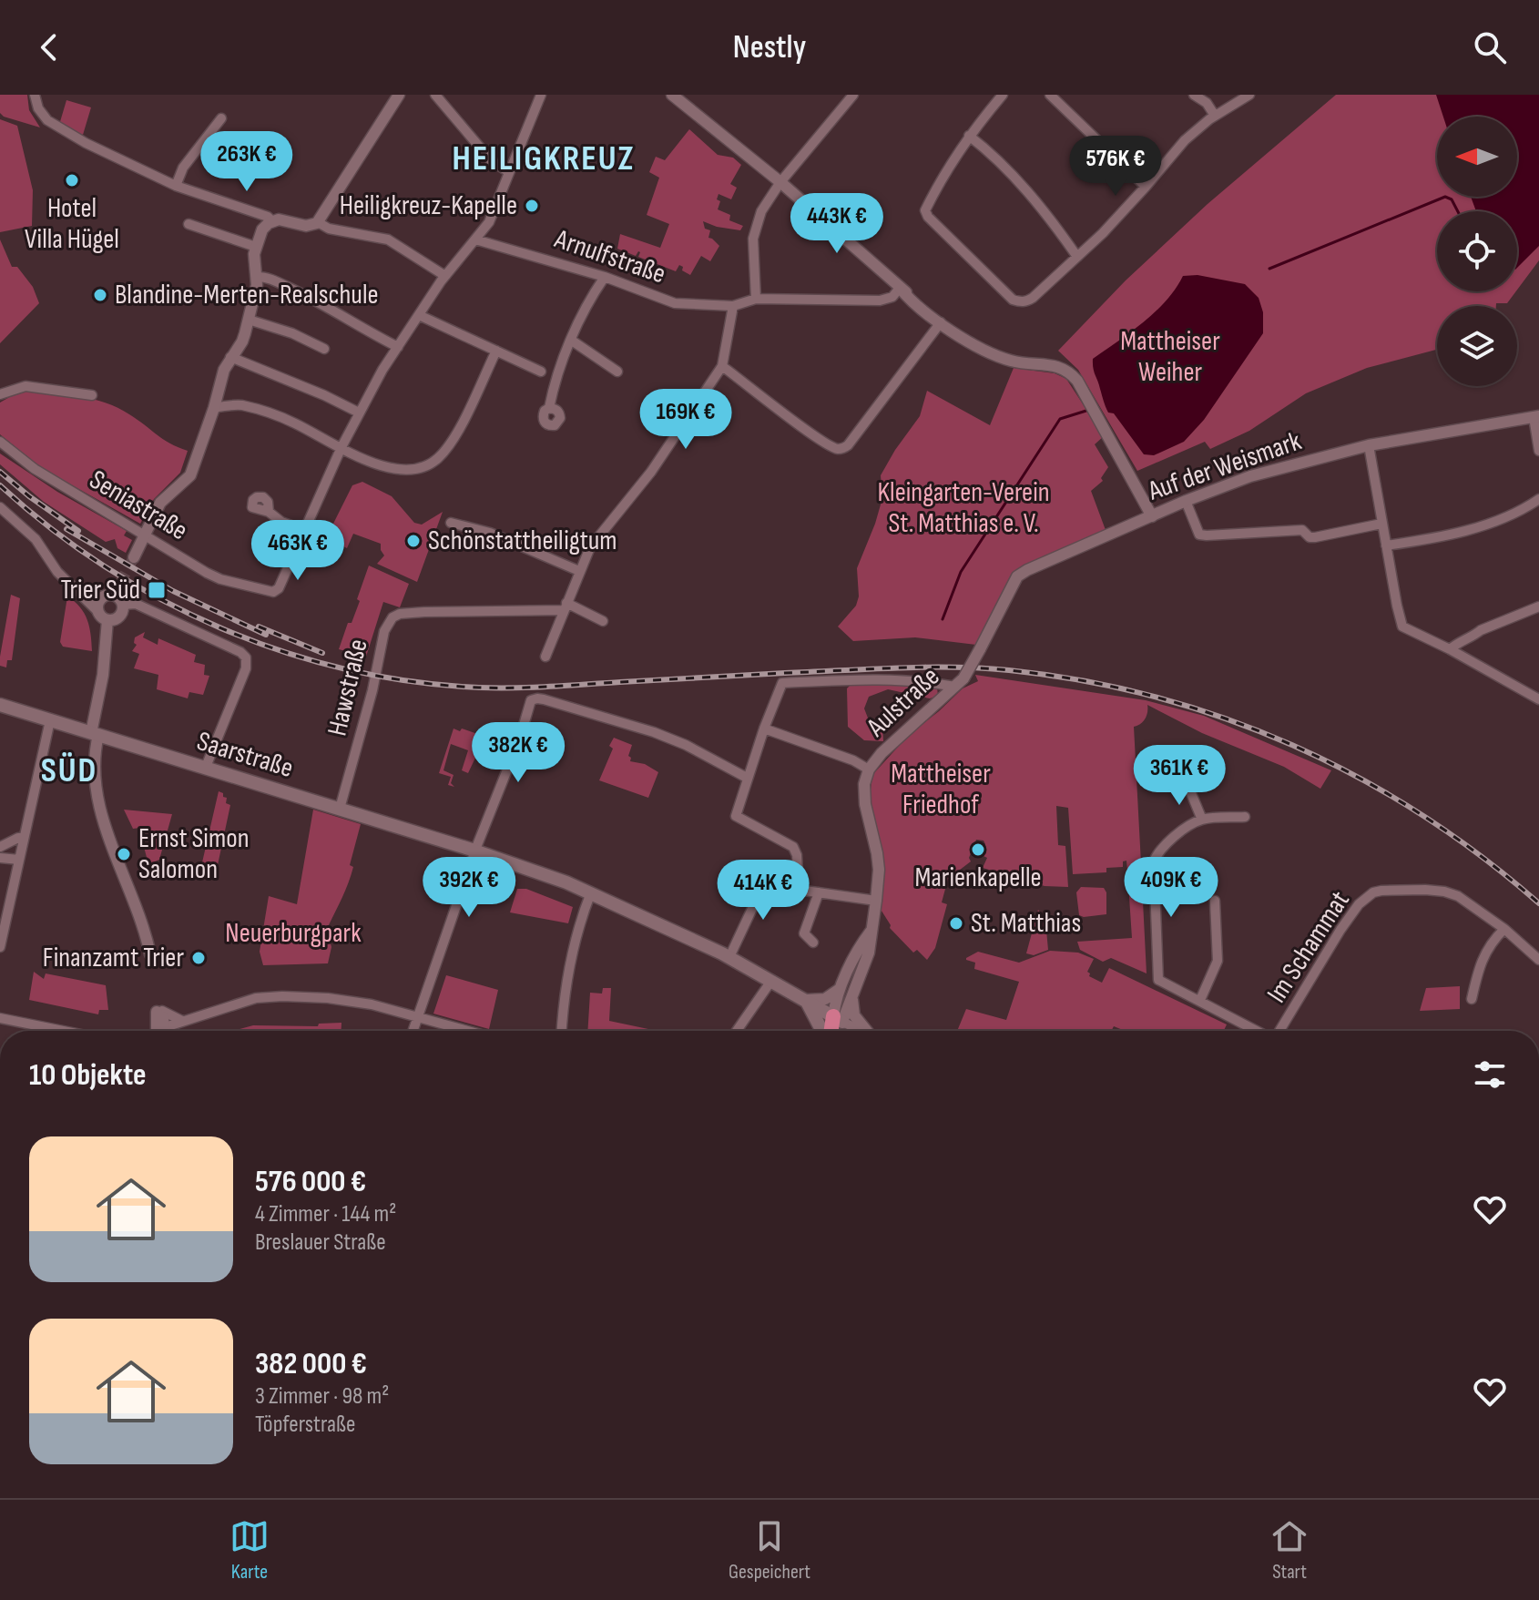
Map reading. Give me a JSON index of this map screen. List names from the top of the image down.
{
  "streets": {
    "main road": ["Saarstraße"],
    "street": [
      "Arnulfstraße",
      "Auf der Weismark",
      "Seniastraße",
      "Hawstraße",
      "Aulstraße",
      "Im Schammat"
    ]
  },
  "crossings": [
    ["Auf der Weismark", "Aulstraße"],
    ["Hawstraße", "Saarstraße"],
    ["Aulstraße", "Saarstraße"]
  ],
  "districts": ["HEILIGKREUZ", "SÜD"],
  "parks": [
    "Mattheiser Weiher",
    "Kleingarten-Verein St. Matthias e. V.",
    "Mattheiser Friedhof",
    "Neuerburgpark"
  ],
  "places": {
    "other": [
      "Hotel Villa Hügel",
      "Heiligkreuz-Kapelle",
      "Blandine-Merten-Realschule",
      "Schönstattheiligtum",
      "Marienkapelle",
      "Ernst Simon Salomon",
      "St. Matthias",
      "Finanzamt Trier"
    ],
    "transit": ["Trier Süd"]
  },
  "north": "left",
  "page": {
    "header": "Nestly",
    "price": [
      "263K €",
      "576K €",
      "443K €",
      "169K €",
      "463K €",
      "382K €",
      "361K €",
      "392K €",
      "409K €",
      "414K €"
    ],
    "heading": "10 Objekte",
    "list": [
      {
        "name": "576 000 €",
        "note": "4 Zimmer · 144 m² · Breslauer Straße"
      },
      {
        "name": "382 000 €",
        "note": "3 Zimmer · 98 m² · Töpferstraße"
      }
    ],
    "tabs": ["Karte", "Gespeichert", "Start"]
  }
}
